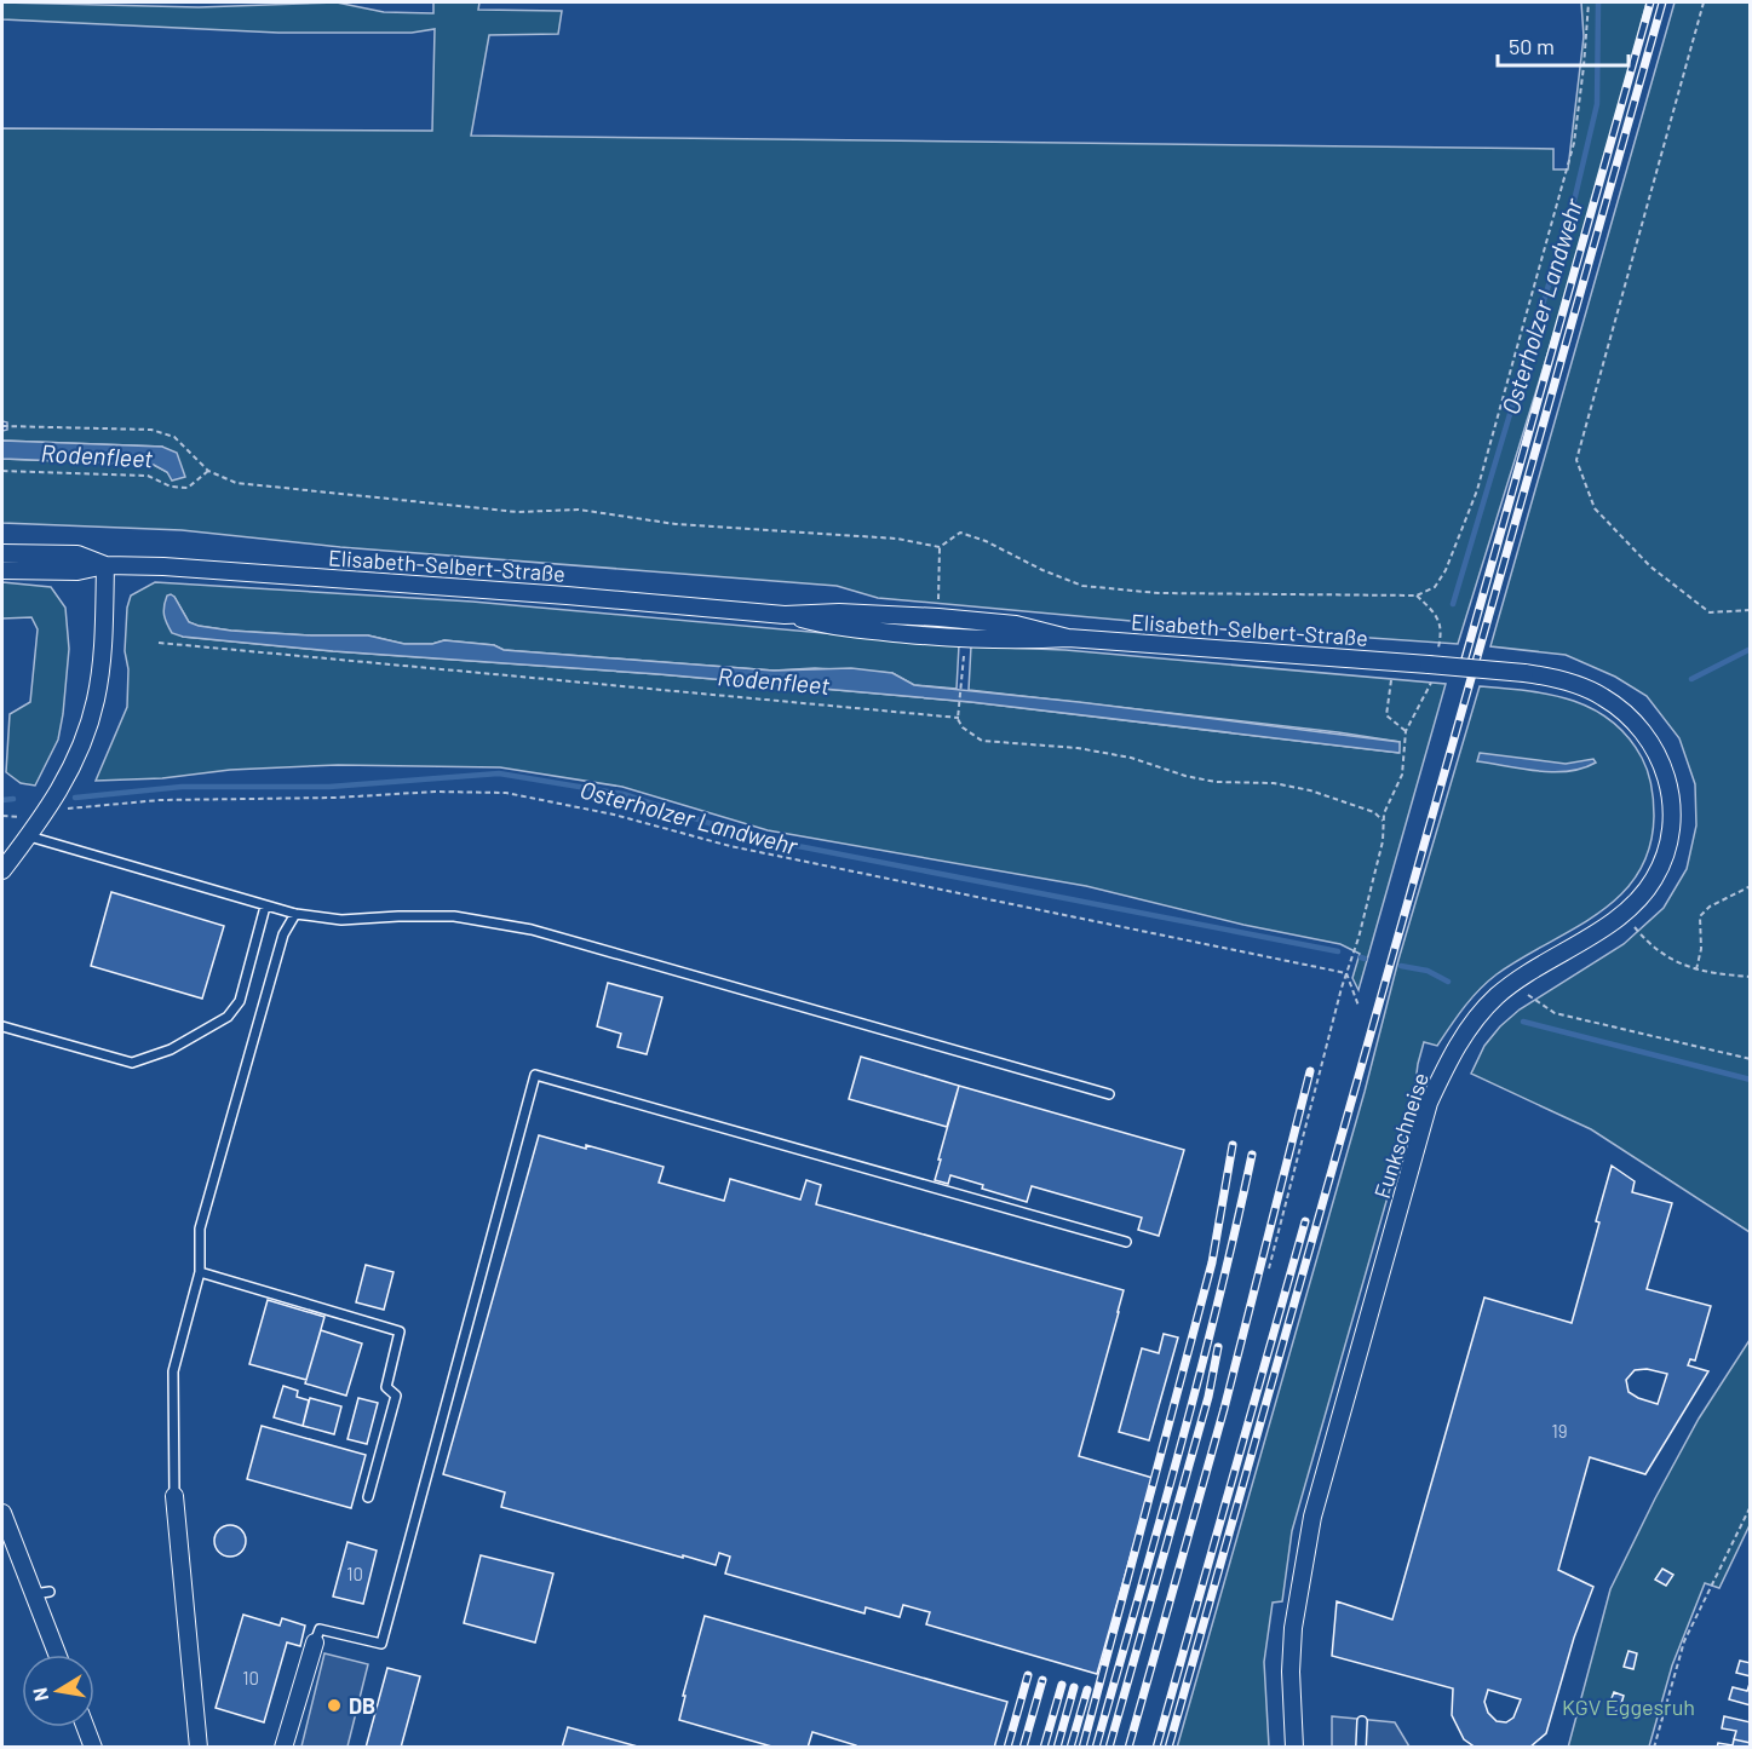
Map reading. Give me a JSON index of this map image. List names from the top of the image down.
{
  "streets": {
    "street": ["Elisabeth-Selbert-Straße", "Funkschneise"]
  },
  "crossings": [
    ["Elisabeth-Selbert-Straße", "Funkschneise"]
  ],
  "water": ["Osterholzer Landwehr", "Rodenfleet"],
  "parks": ["KGV Eggesruh"],
  "places": ["DB"],
  "house_numbers": ["19", "10", "10"],
  "scale_bar": "50 m",
  "north": "left"
}
